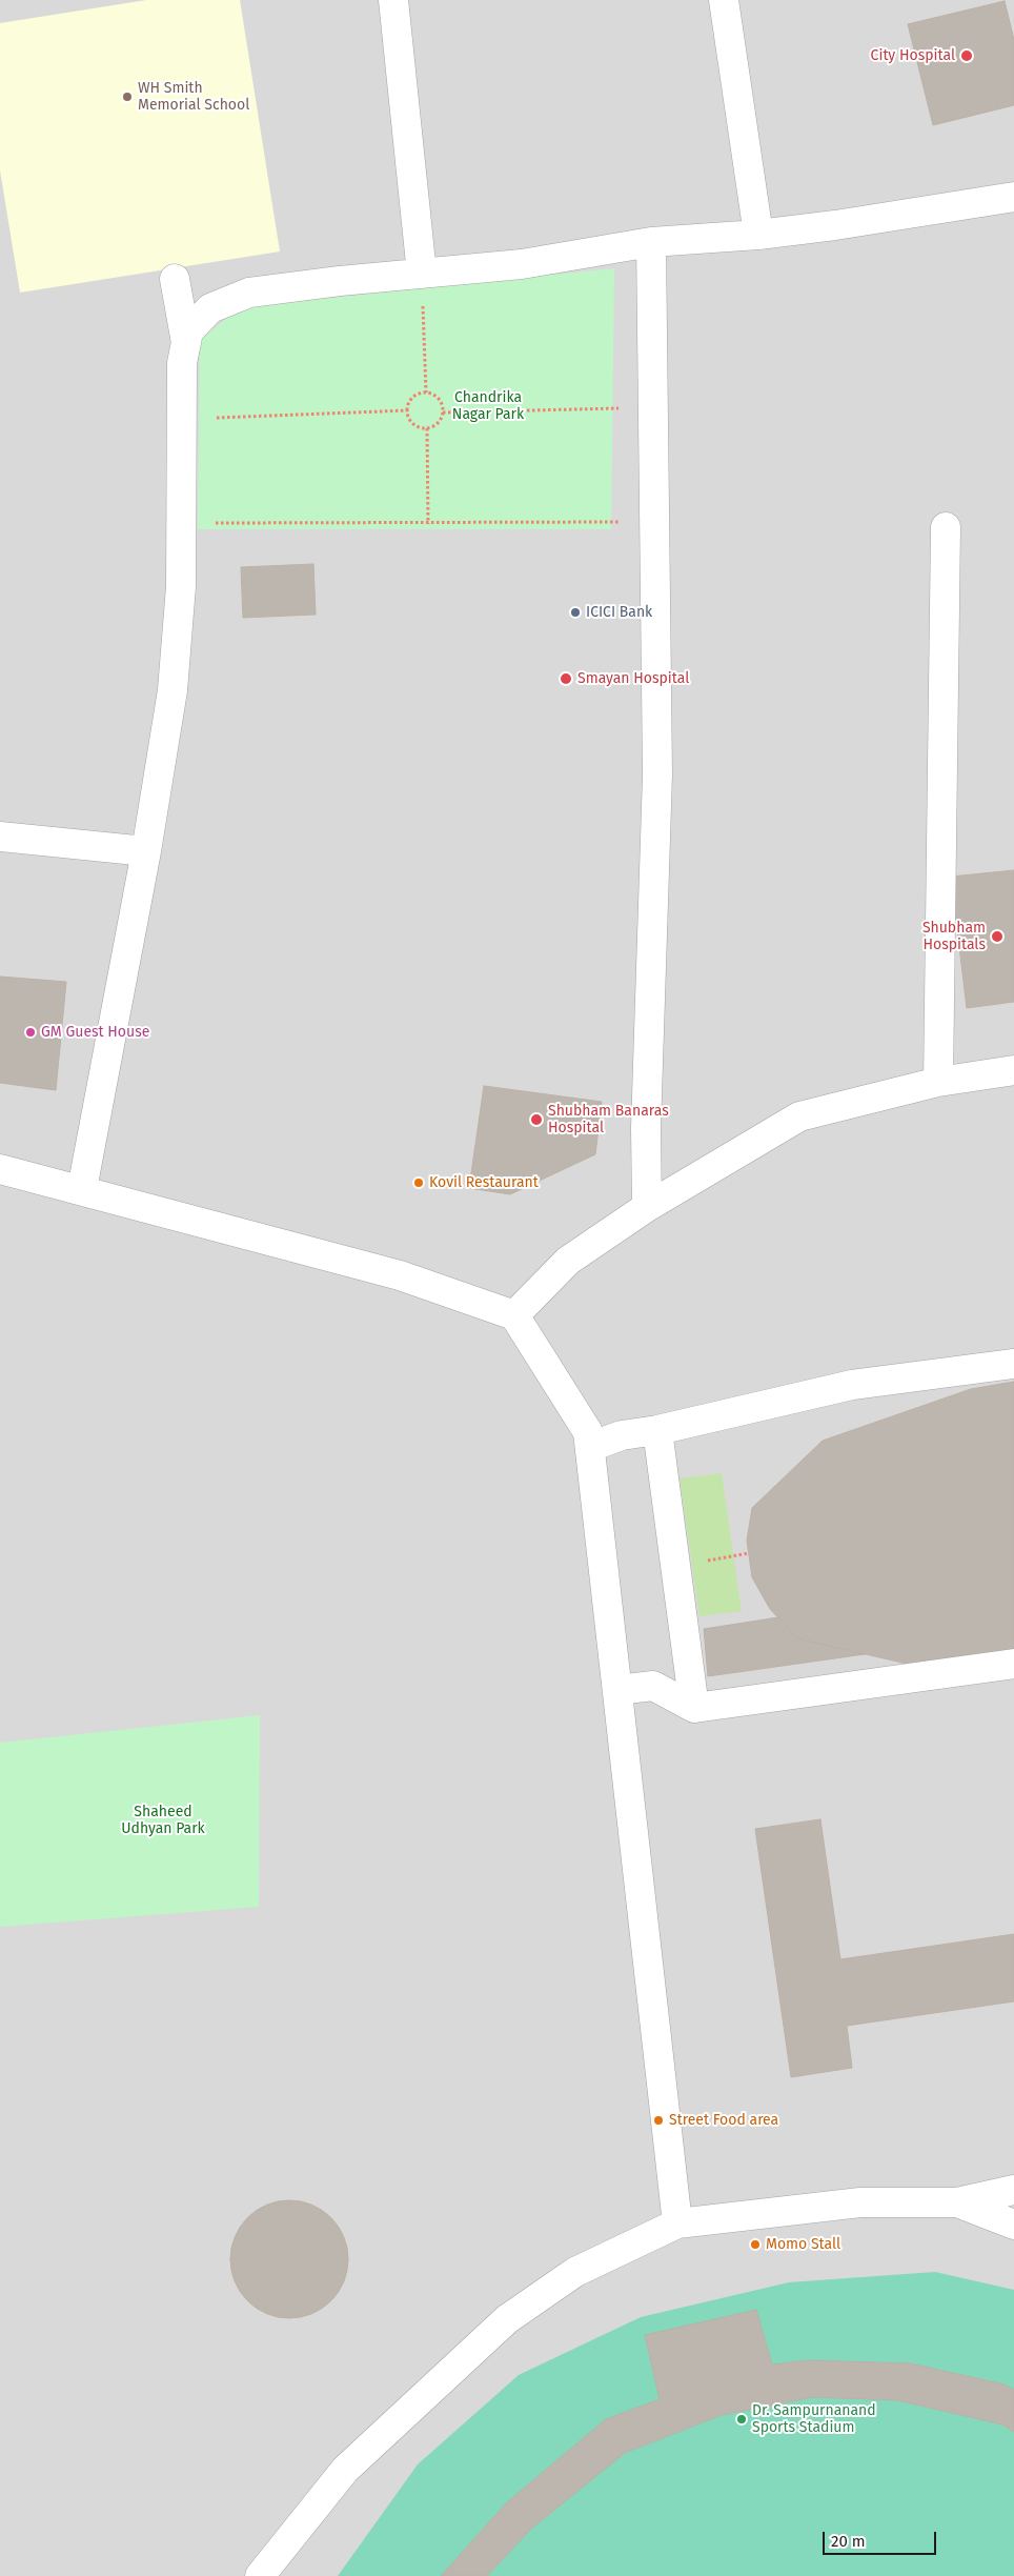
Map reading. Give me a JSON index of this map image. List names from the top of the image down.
{
  "parks": ["Chandrika Nagar Park", "Shaheed Udhyan Park"],
  "places": [
    "City Hospital",
    "WH Smith Memorial School",
    "ICICI Bank",
    "Smayan Hospital",
    "Shubham Hospitals",
    "GM Guest House",
    "Shubham Banaras Hospital",
    "Kovil Restaurant",
    "Street Food area",
    "Momo Stall",
    "Dr. Sampurnanand Sports Stadium"
  ],
  "scale_bar": "20 m"
}
